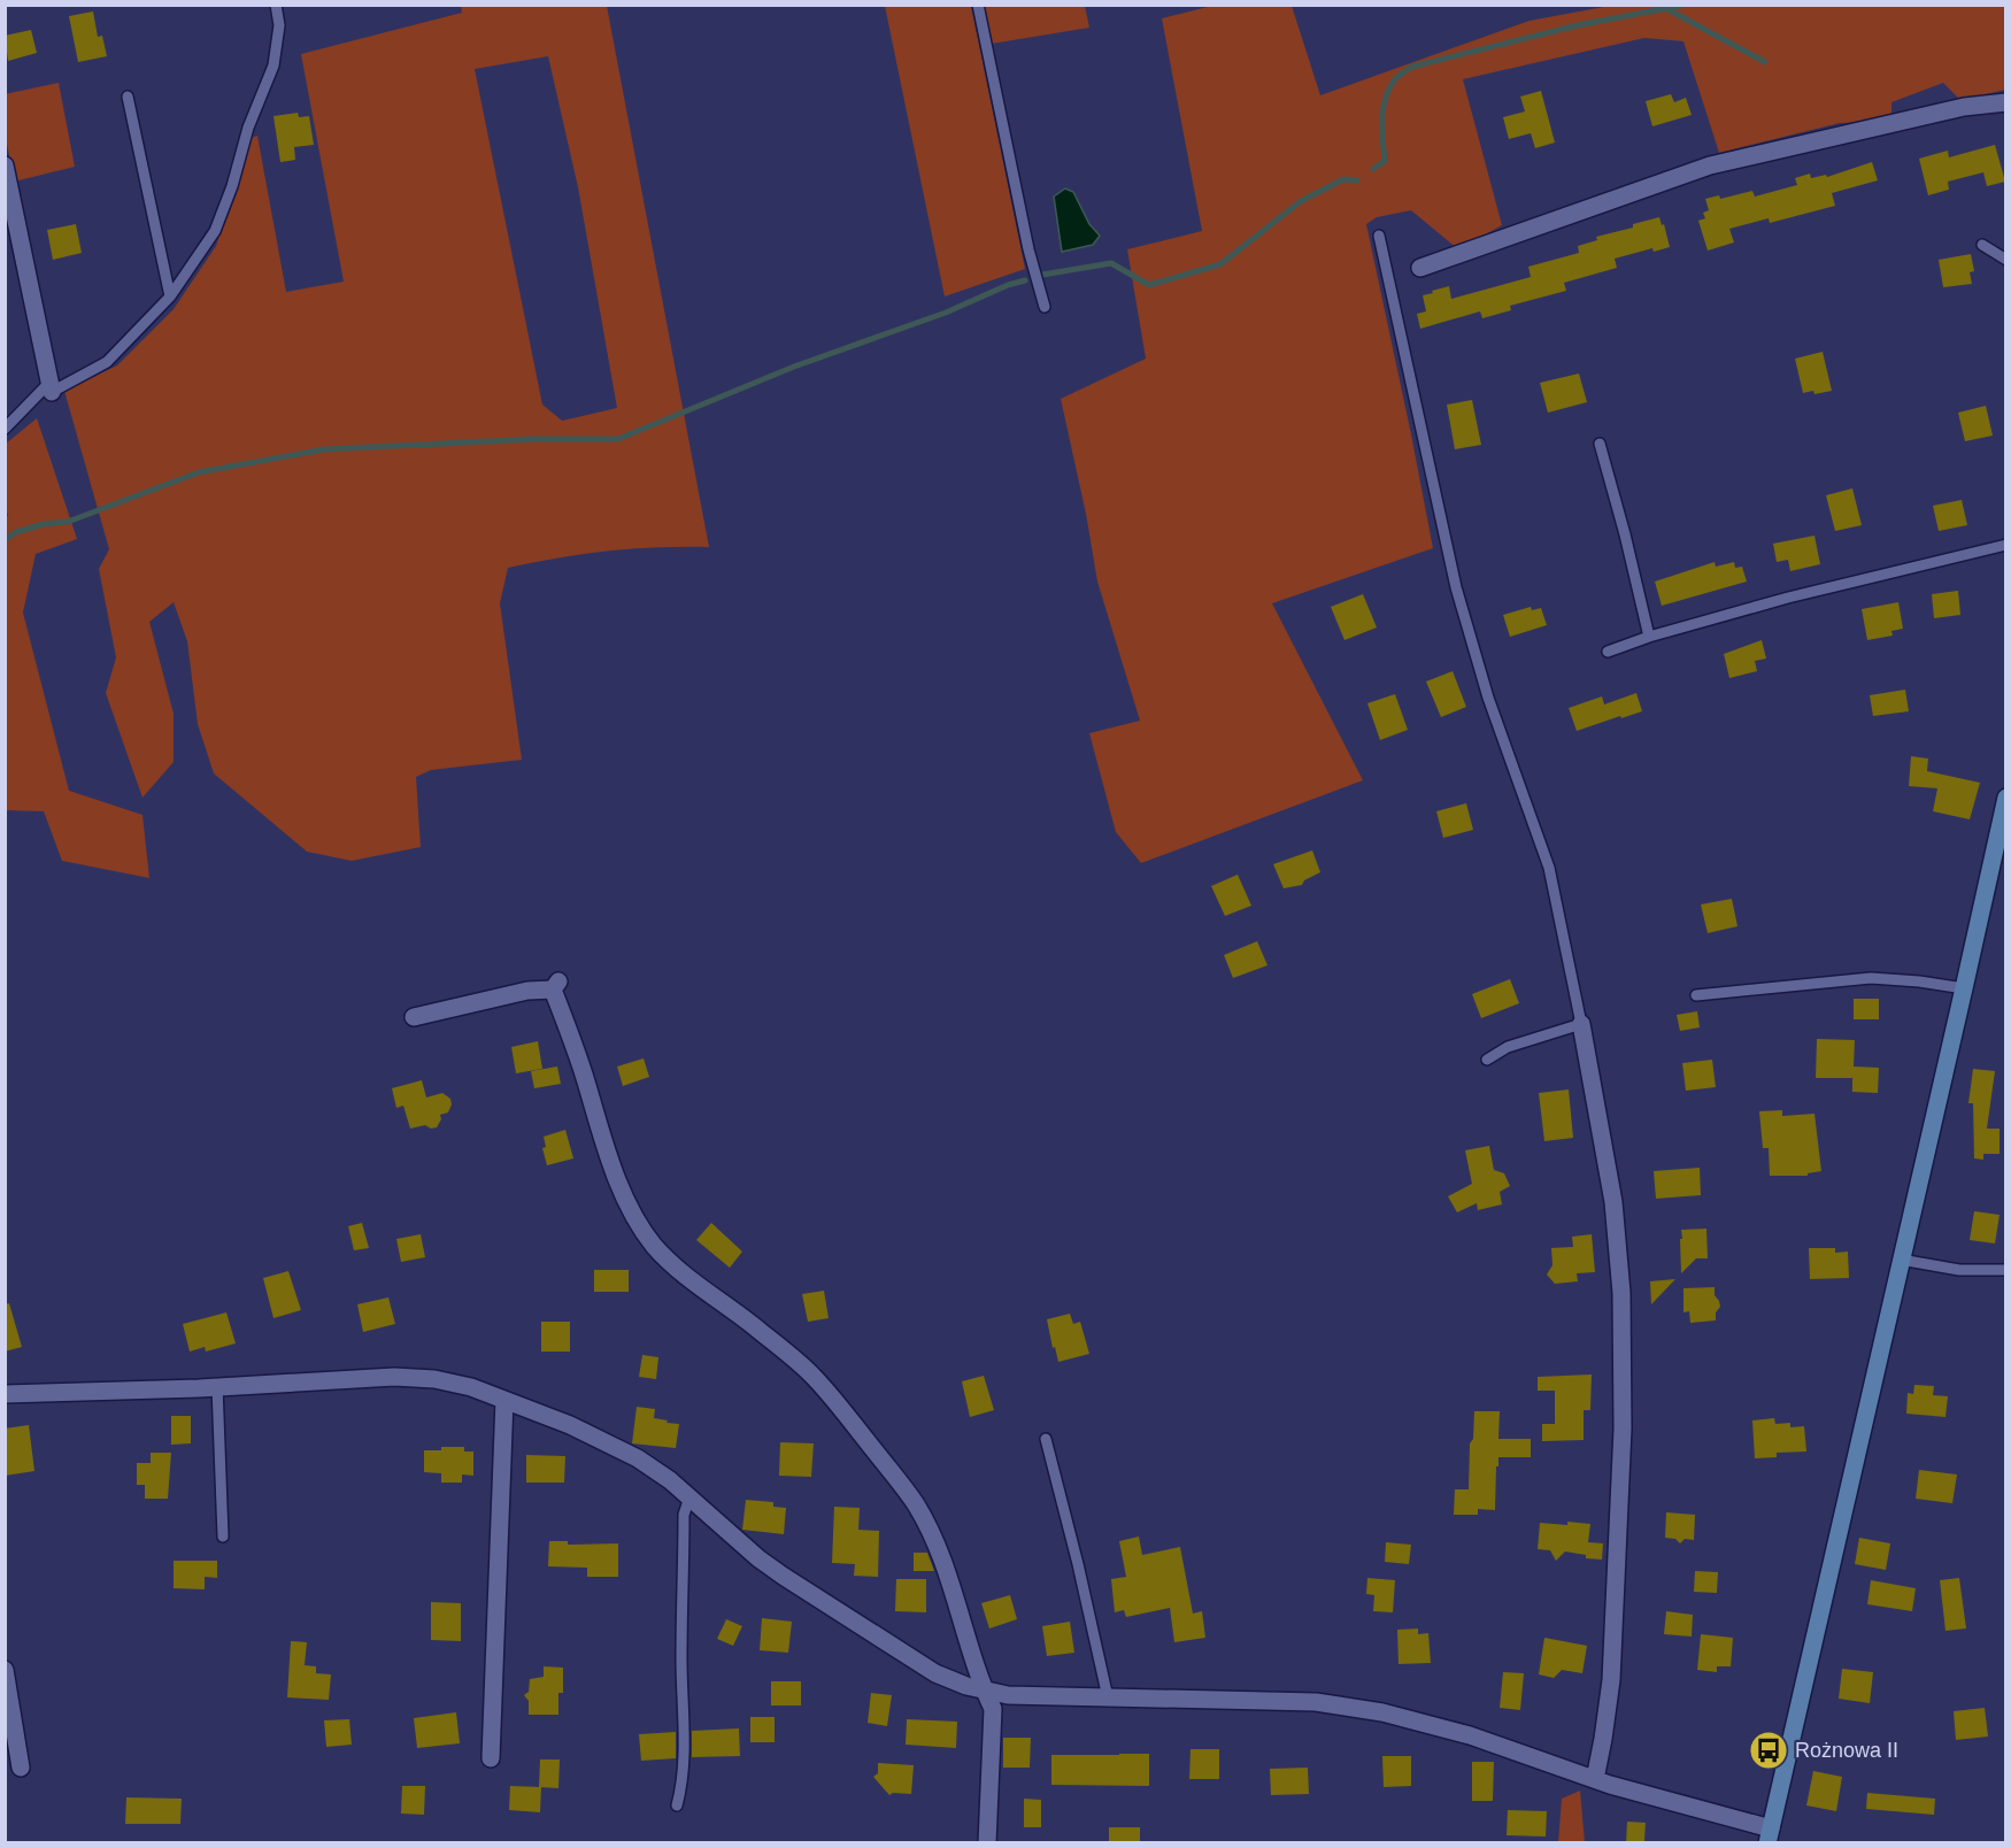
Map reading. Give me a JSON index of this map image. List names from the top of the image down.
{
  "places": {
    "bus stop": ["Rożnowa II"]
  }
}
